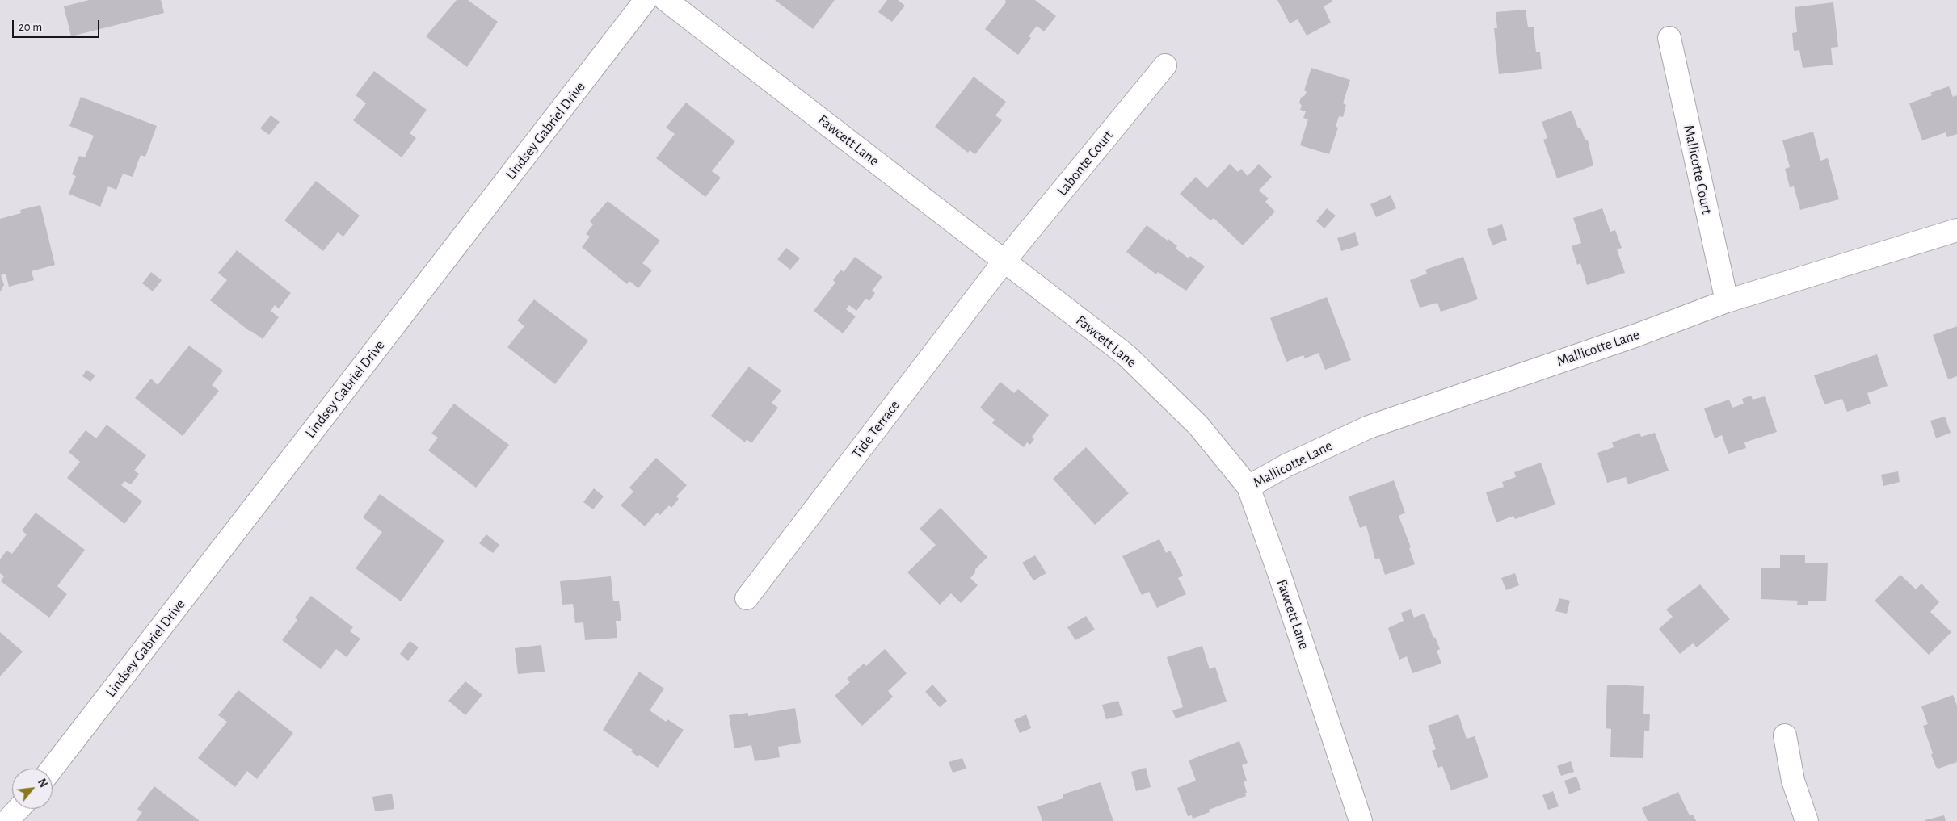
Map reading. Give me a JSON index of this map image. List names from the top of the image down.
{
  "streets": {
    "street": [
      "Lindsey Gabriel Drive",
      "Fawcett Lane",
      "Labonte Court",
      "Mallicotte Court",
      "Mallicotte Lane",
      "Tide Terrace"
    ]
  },
  "crossings": [
    ["Fawcett Lane", "Labonte Court"],
    ["Fawcett Lane", "Mallicotte Lane"],
    ["Fawcett Lane", "Tide Terrace"],
    ["Labonte Court", "Tide Terrace"],
    ["Mallicotte Court", "Mallicotte Lane"]
  ],
  "scale_bar": "20 m",
  "north": "top right"
}
